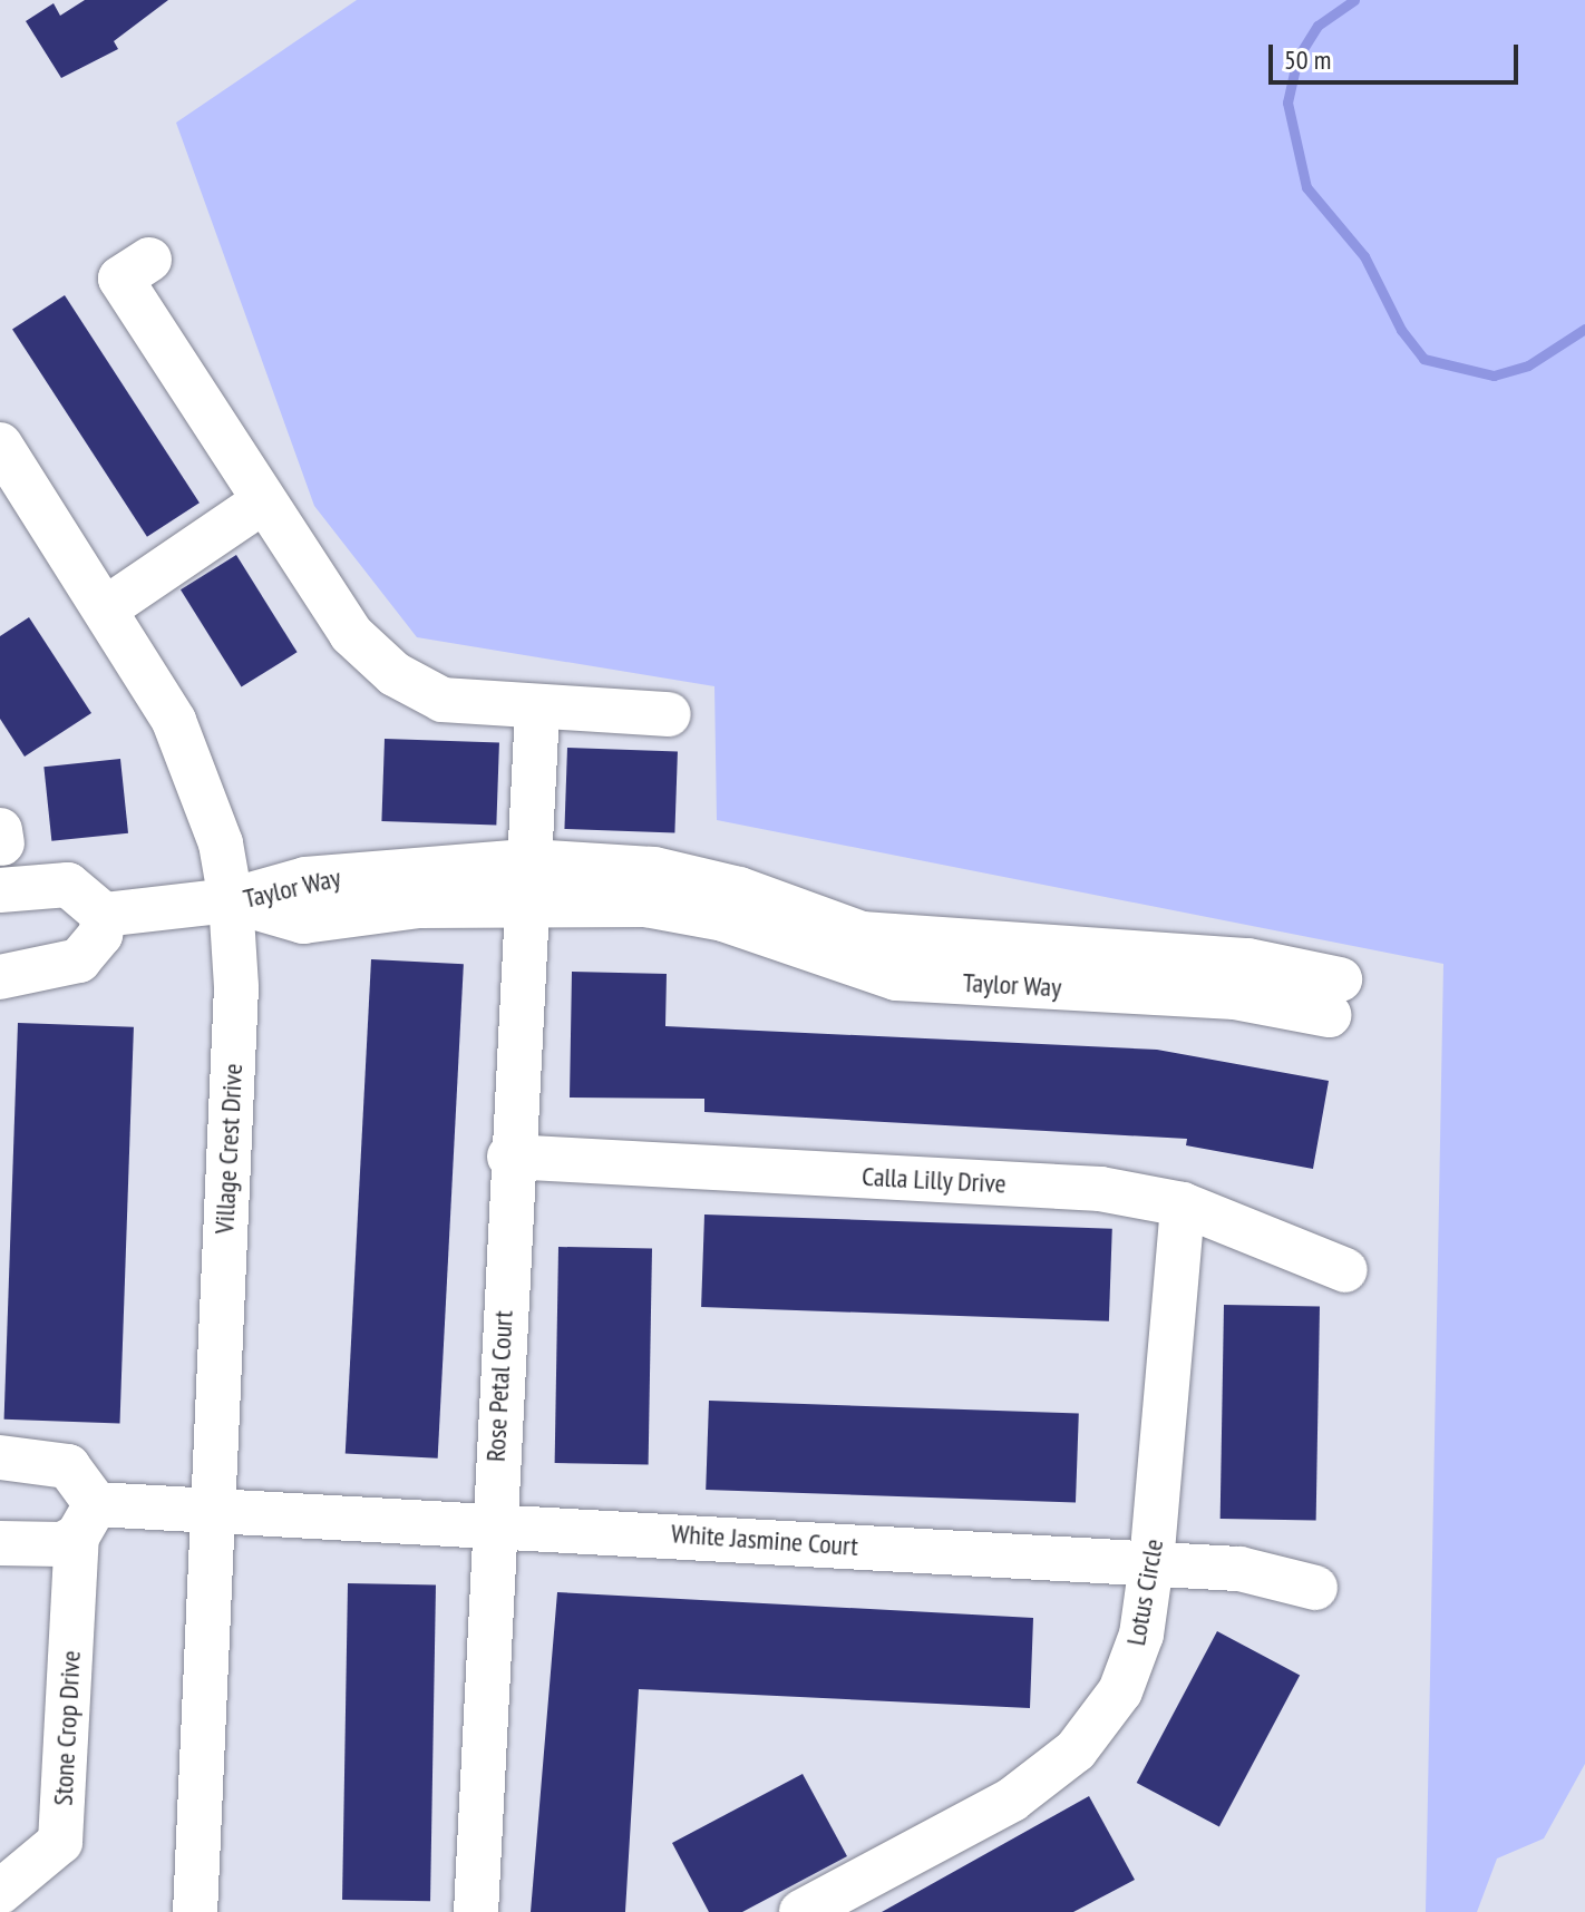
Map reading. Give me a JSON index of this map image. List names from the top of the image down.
{
  "streets": {
    "street": [
      "Taylor Way",
      "Village Crest Drive",
      "Calla Lilly Drive",
      "Rose Petal Court",
      "White Jasmine Court",
      "Lotus Circle",
      "Stone Crop Drive"
    ]
  },
  "crossings": [
    ["Taylor Way", "Village Crest Drive"],
    ["Taylor Way", "Rose Petal Court"],
    ["Village Crest Drive", "White Jasmine Court"],
    ["Calla Lilly Drive", "Rose Petal Court"],
    ["Calla Lilly Drive", "Lotus Circle"],
    ["Rose Petal Court", "White Jasmine Court"],
    ["White Jasmine Court", "Lotus Circle"],
    ["White Jasmine Court", "Stone Crop Drive"]
  ],
  "scale_bar": "50 m"
}
